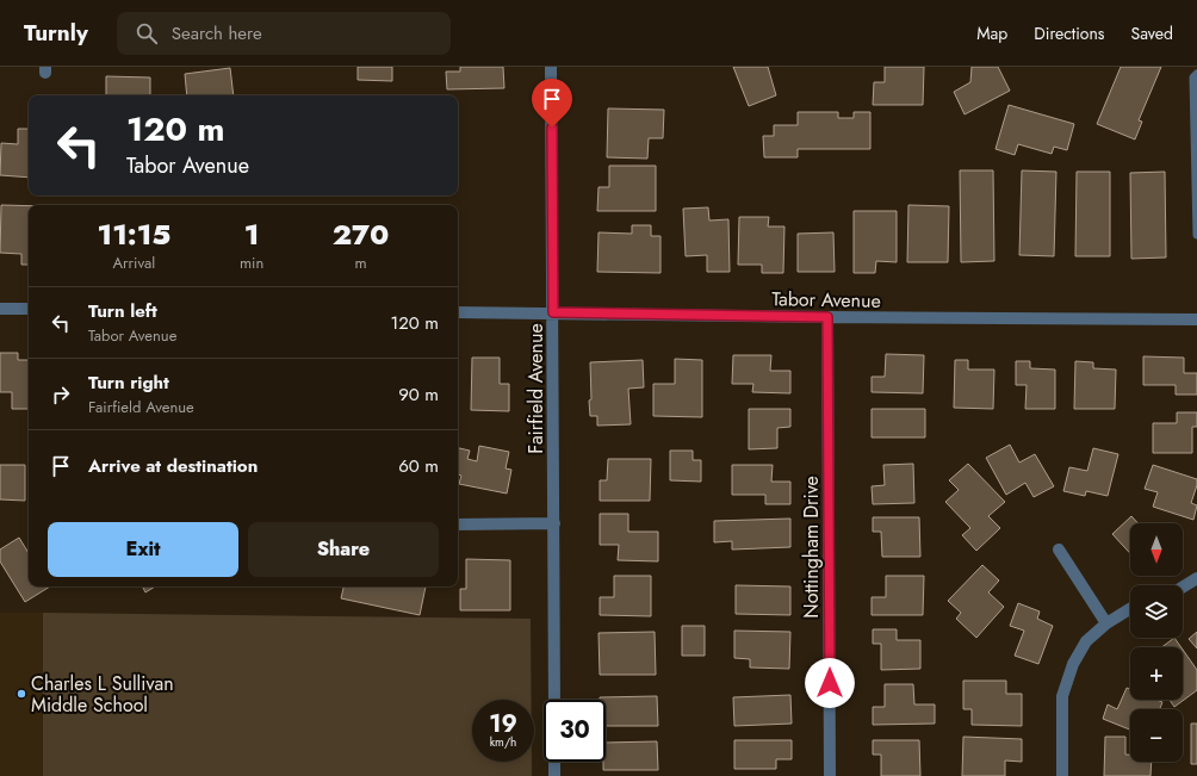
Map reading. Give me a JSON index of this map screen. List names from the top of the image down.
{
  "streets": {
    "street": ["Tabor Avenue", "Fairfield Avenue", "Nottingham Drive"]
  },
  "crossings": [
    ["Tabor Avenue", "Fairfield Avenue"],
    ["Tabor Avenue", "Nottingham Drive"]
  ],
  "places": ["Charles L Sullivan Middle School"],
  "north": "bottom",
  "page": {
    "header": "Turnly",
    "search": "Search here",
    "nav": ["Map", "Directions", "Saved"],
    "turn": ["120 m", "Tabor Avenue"],
    "eta": [
      "11:15",
      "Arrival",
      "1",
      "min",
      "270",
      "m"
    ],
    "list": [
      {
        "name": "Turn left",
        "note": "Tabor Avenue",
        "value": "120 m"
      },
      {
        "name": "Turn right",
        "note": "Fairfield Avenue",
        "value": "90 m"
      },
      {
        "name": "Arrive at destination",
        "value": "60 m"
      }
    ],
    "buttons": ["Exit", "Share"],
    "map_buttons": ["+", "−"],
    "speed": "19 km/h",
    "limit": "30"
  }
}
